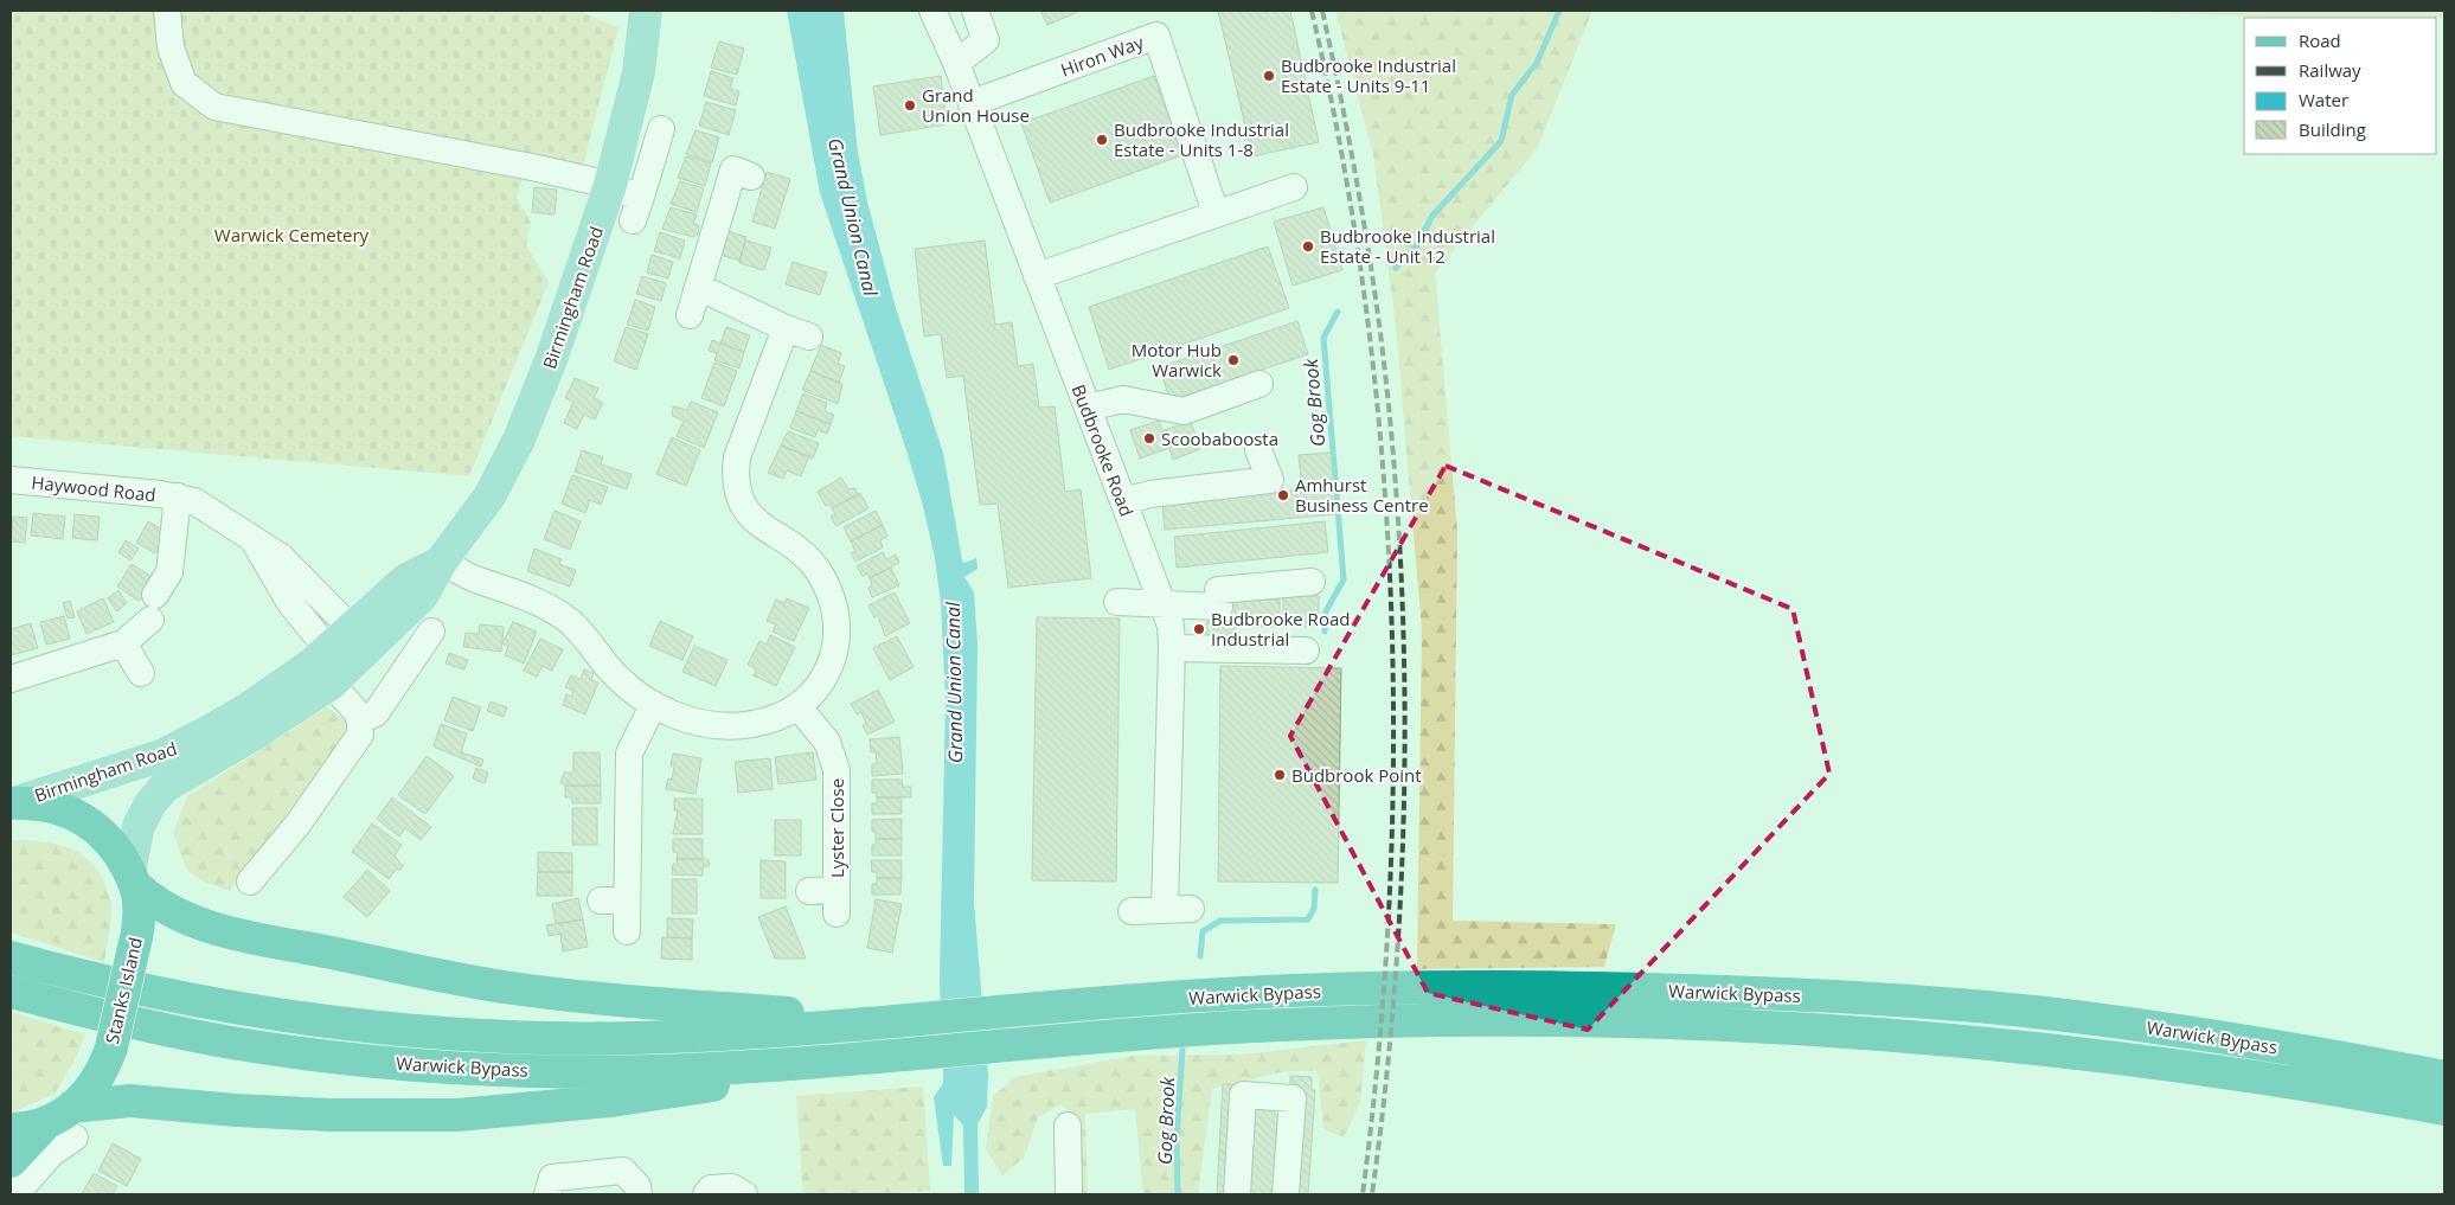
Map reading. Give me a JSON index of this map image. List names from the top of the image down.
{
  "streets": {
    "highway": ["Stanks Island", "Warwick Bypass"],
    "main road": ["Birmingham Road"],
    "street": [
      "Hiron Way",
      "Budbrooke Road",
      "Haywood Road",
      "Lyster Close"
    ]
  },
  "crossings": [
    ["Hiron Way", "Budbrooke Road"],
    ["Birmingham Road", "Haywood Road"],
    ["Birmingham Road", "Stanks Island"]
  ],
  "water": ["Grand Union Canal", "Gog Brook"],
  "parks": ["Warwick Cemetery"],
  "places": [
    "Budbrooke Industrial Estate - Units 9-11",
    "Grand Union House",
    "Budbrooke Industrial Estate - Units 1-8",
    "Budbrooke Industrial Estate - Unit 12",
    "Motor Hub Warwick",
    "Scoobaboosta",
    "Amhurst Business Centre",
    "Budbrooke Road Industrial",
    "Budbrook Point"
  ],
  "legend": [
    "Road",
    "Railway",
    "Water",
    "Building"
  ]
}
